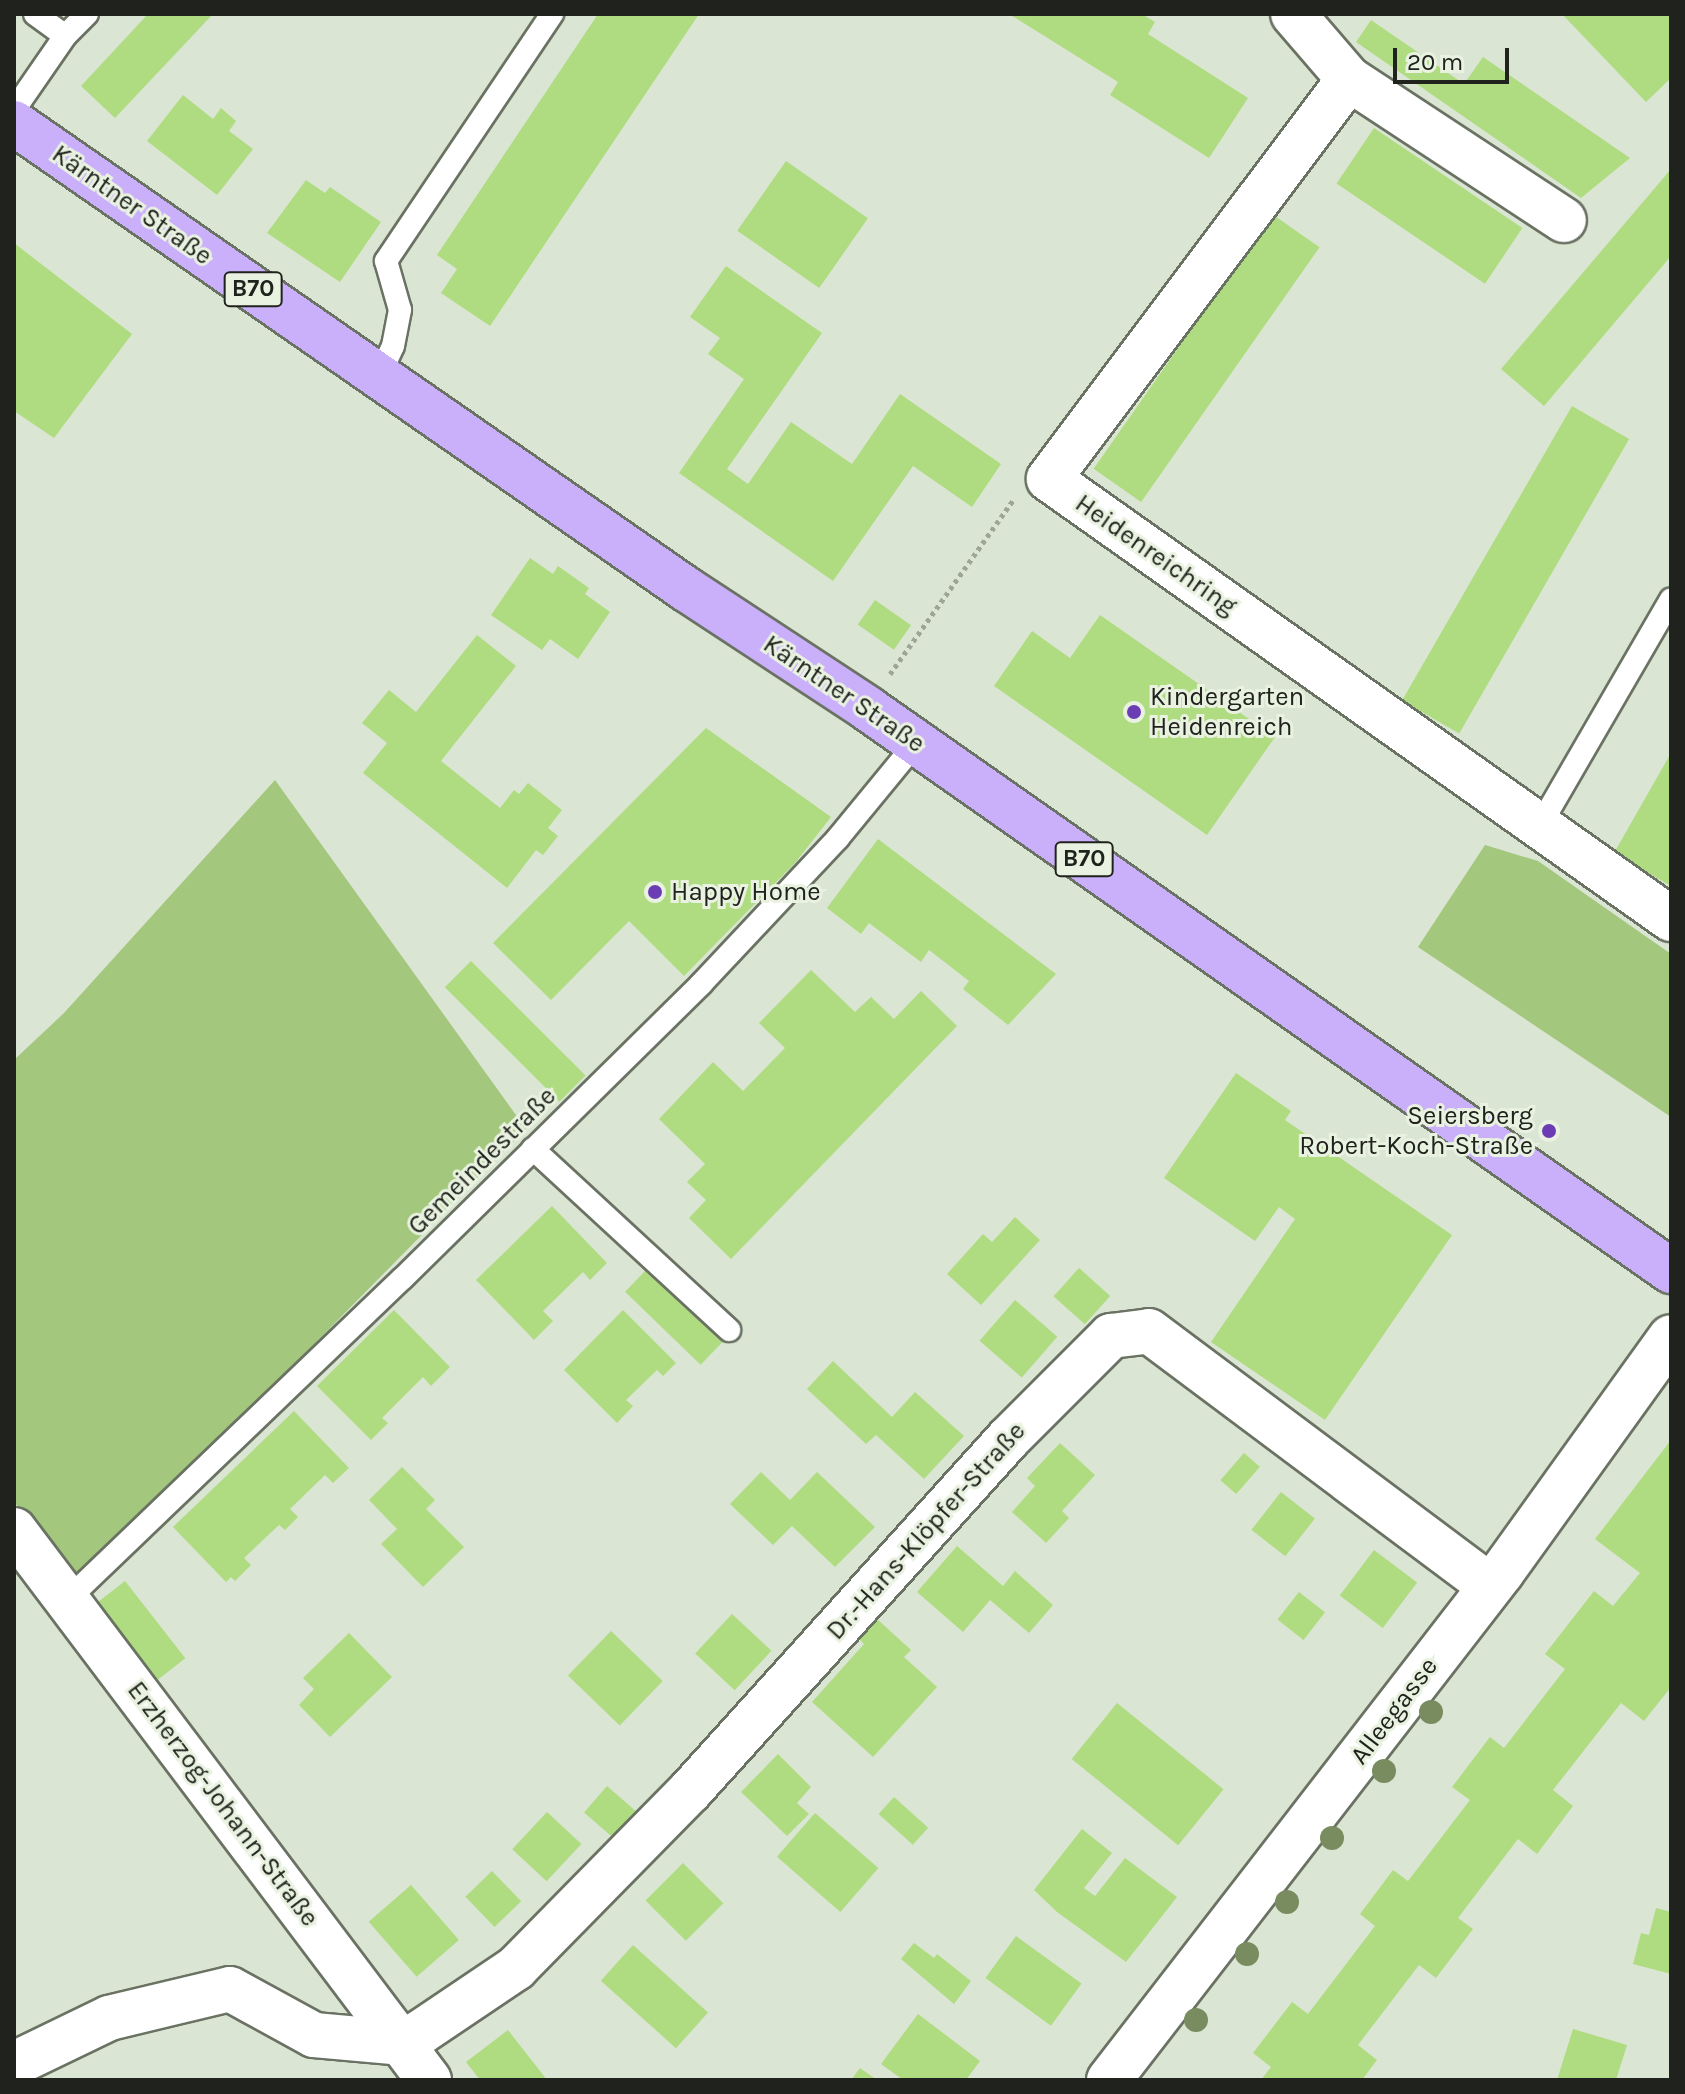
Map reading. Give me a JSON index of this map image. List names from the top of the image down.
{
  "streets": {
    "main road": ["Kärntner Straße", "B70"],
    "street": [
      "Heidenreichring",
      "Dr.-Hans-Klöpfer-Straße",
      "Alleegasse",
      "Erzherzog-Johann-Straße"
    ],
    "lane": ["Gemeindestraße"]
  },
  "crossings": [
    ["Kärntner Straße", "Gemeindestraße"],
    ["Gemeindestraße", "Erzherzog-Johann-Straße"],
    ["Dr.-Hans-Klöpfer-Straße", "Alleegasse"],
    ["Dr.-Hans-Klöpfer-Straße", "Erzherzog-Johann-Straße"]
  ],
  "places": ["Kindergarten Heidenreich", "Happy Home", "Seiersberg Robert-Koch-Straße"],
  "scale_bar": "20 m"
}
